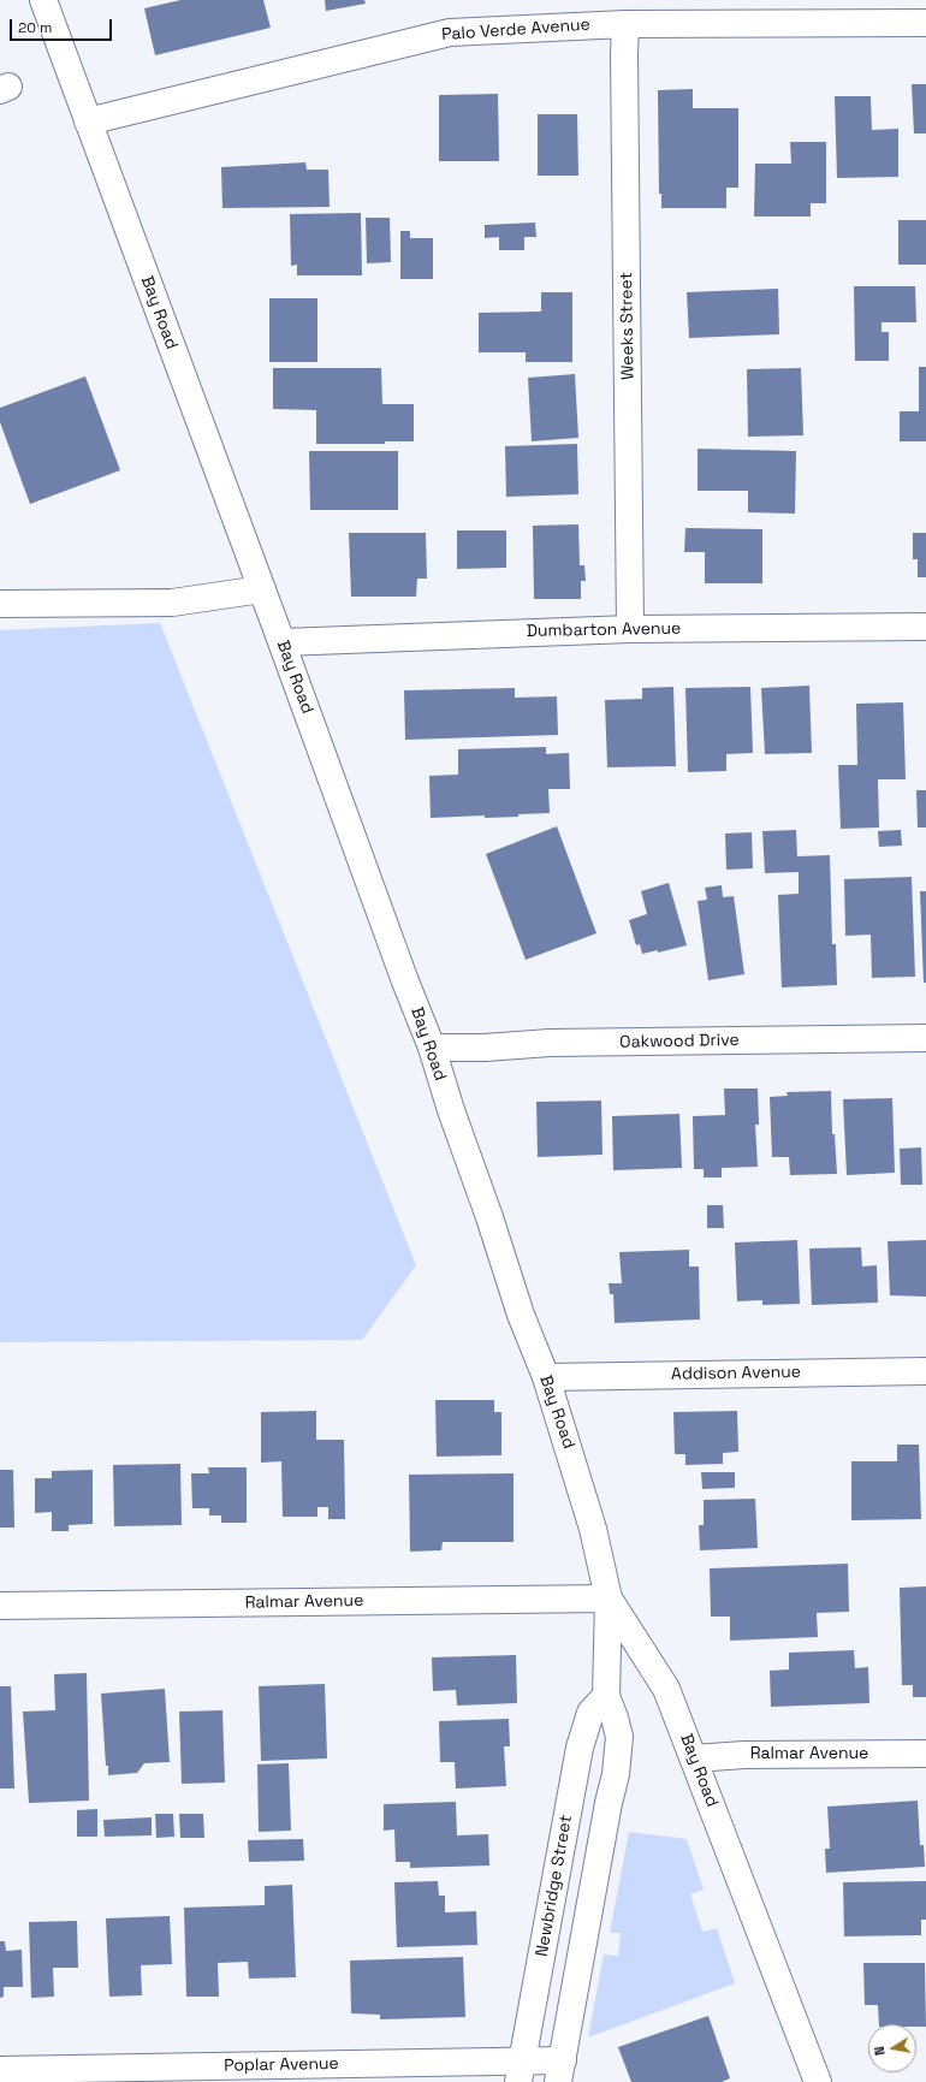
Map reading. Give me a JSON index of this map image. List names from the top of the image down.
{
  "streets": {
    "street": [
      "Palo Verde Avenue",
      "Bay Road",
      "Weeks Street",
      "Dumbarton Avenue",
      "Oakwood Drive",
      "Addison Avenue",
      "Ralmar Avenue",
      "Newbridge Street",
      "Poplar Avenue"
    ]
  },
  "crossings": [
    ["Palo Verde Avenue", "Bay Road"],
    ["Palo Verde Avenue", "Weeks Street"],
    ["Bay Road", "Dumbarton Avenue"],
    ["Bay Road", "Oakwood Drive"],
    ["Bay Road", "Addison Avenue"],
    ["Bay Road", "Ralmar Avenue"],
    ["Weeks Street", "Dumbarton Avenue"],
    ["Newbridge Street", "Poplar Avenue"]
  ],
  "scale_bar": "20 m",
  "north": "left"
}
